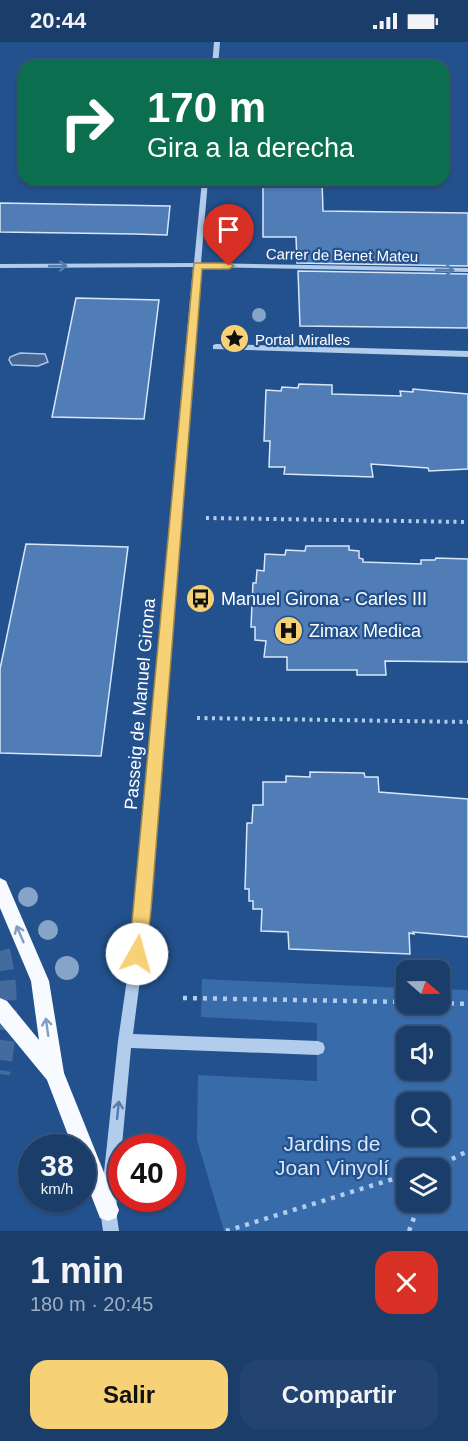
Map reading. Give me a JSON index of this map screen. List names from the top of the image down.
{
  "streets": {
    "street": ["Carrer de Benet Mateu", "Passeig de Manuel Girona"]
  },
  "crossings": [
    ["Carrer de Benet Mateu", "Passeig de Manuel Girona"]
  ],
  "parks": ["Jardins de Joan Vinyolí"],
  "places": {
    "place": ["Portal Miralles"],
    "bus stop": ["Manuel Girona - Carles III"],
    "hospital": ["Zimax Medica"]
  },
  "north": "right",
  "page": {
    "status": "20:44",
    "turn": ["170 m", "Gira a la derecha"],
    "speed": "38 km/h",
    "limit": "40",
    "heading": ["1 min", "180 m · 20:45"],
    "buttons": ["Salir", "Compartir"]
  }
}
